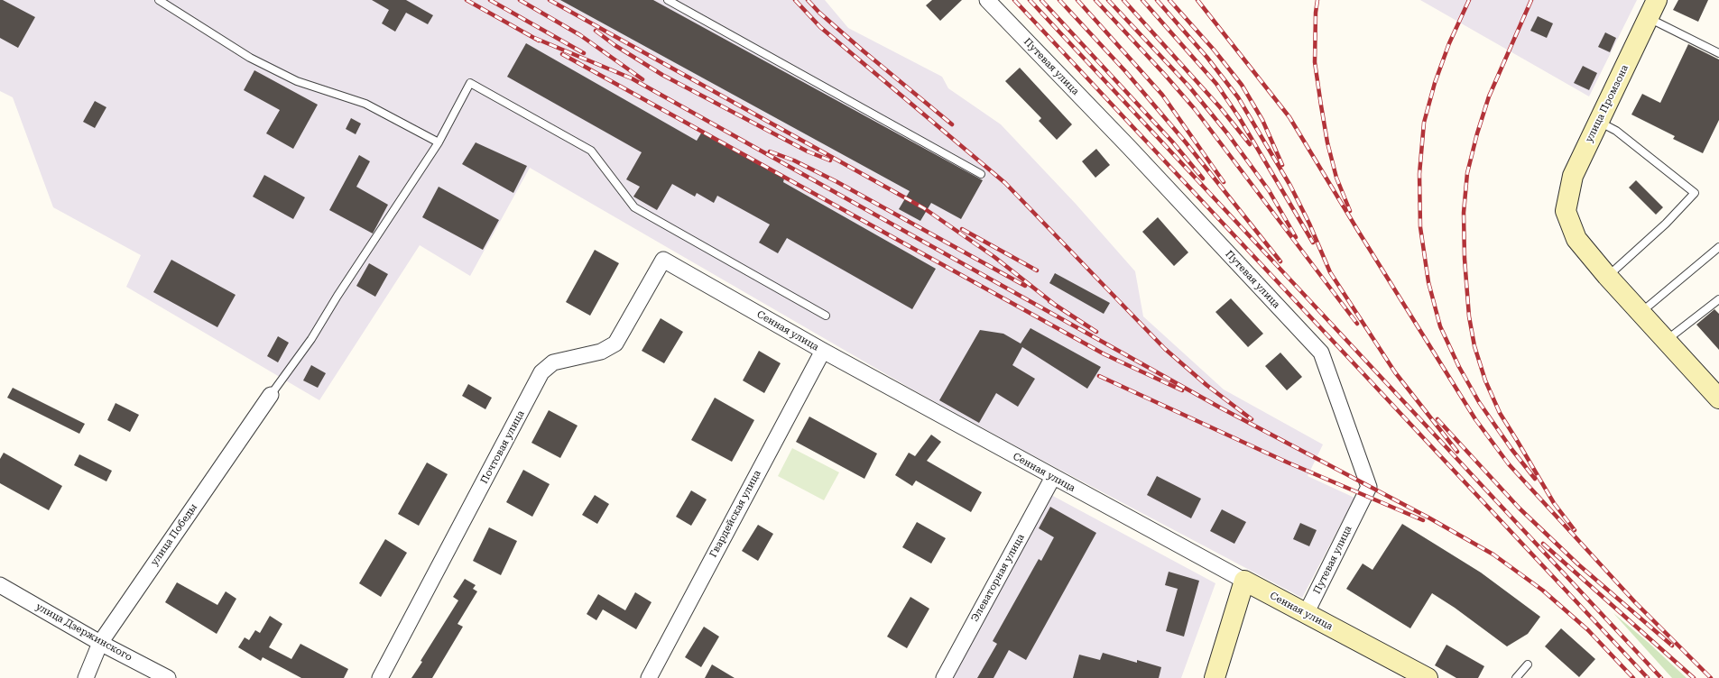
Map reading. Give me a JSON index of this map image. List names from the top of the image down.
{
  "streets": {
    "main road": ["улица Промзона", "Сенная улица"],
    "street": [
      "Путевая улица",
      "Почтовая улица",
      "Гвардейская улица",
      "улица Победы",
      "Элеваторная улица",
      "улица Дзержинского"
    ]
  },
  "crossings": [
    ["Путевая улица", "Сенная улица"],
    ["Сенная улица", "Почтовая улица"],
    ["Сенная улица", "Гвардейская улица"],
    ["Сенная улица", "Элеваторная улица"],
    ["улица Победы", "улица Дзержинского"]
  ]
}
